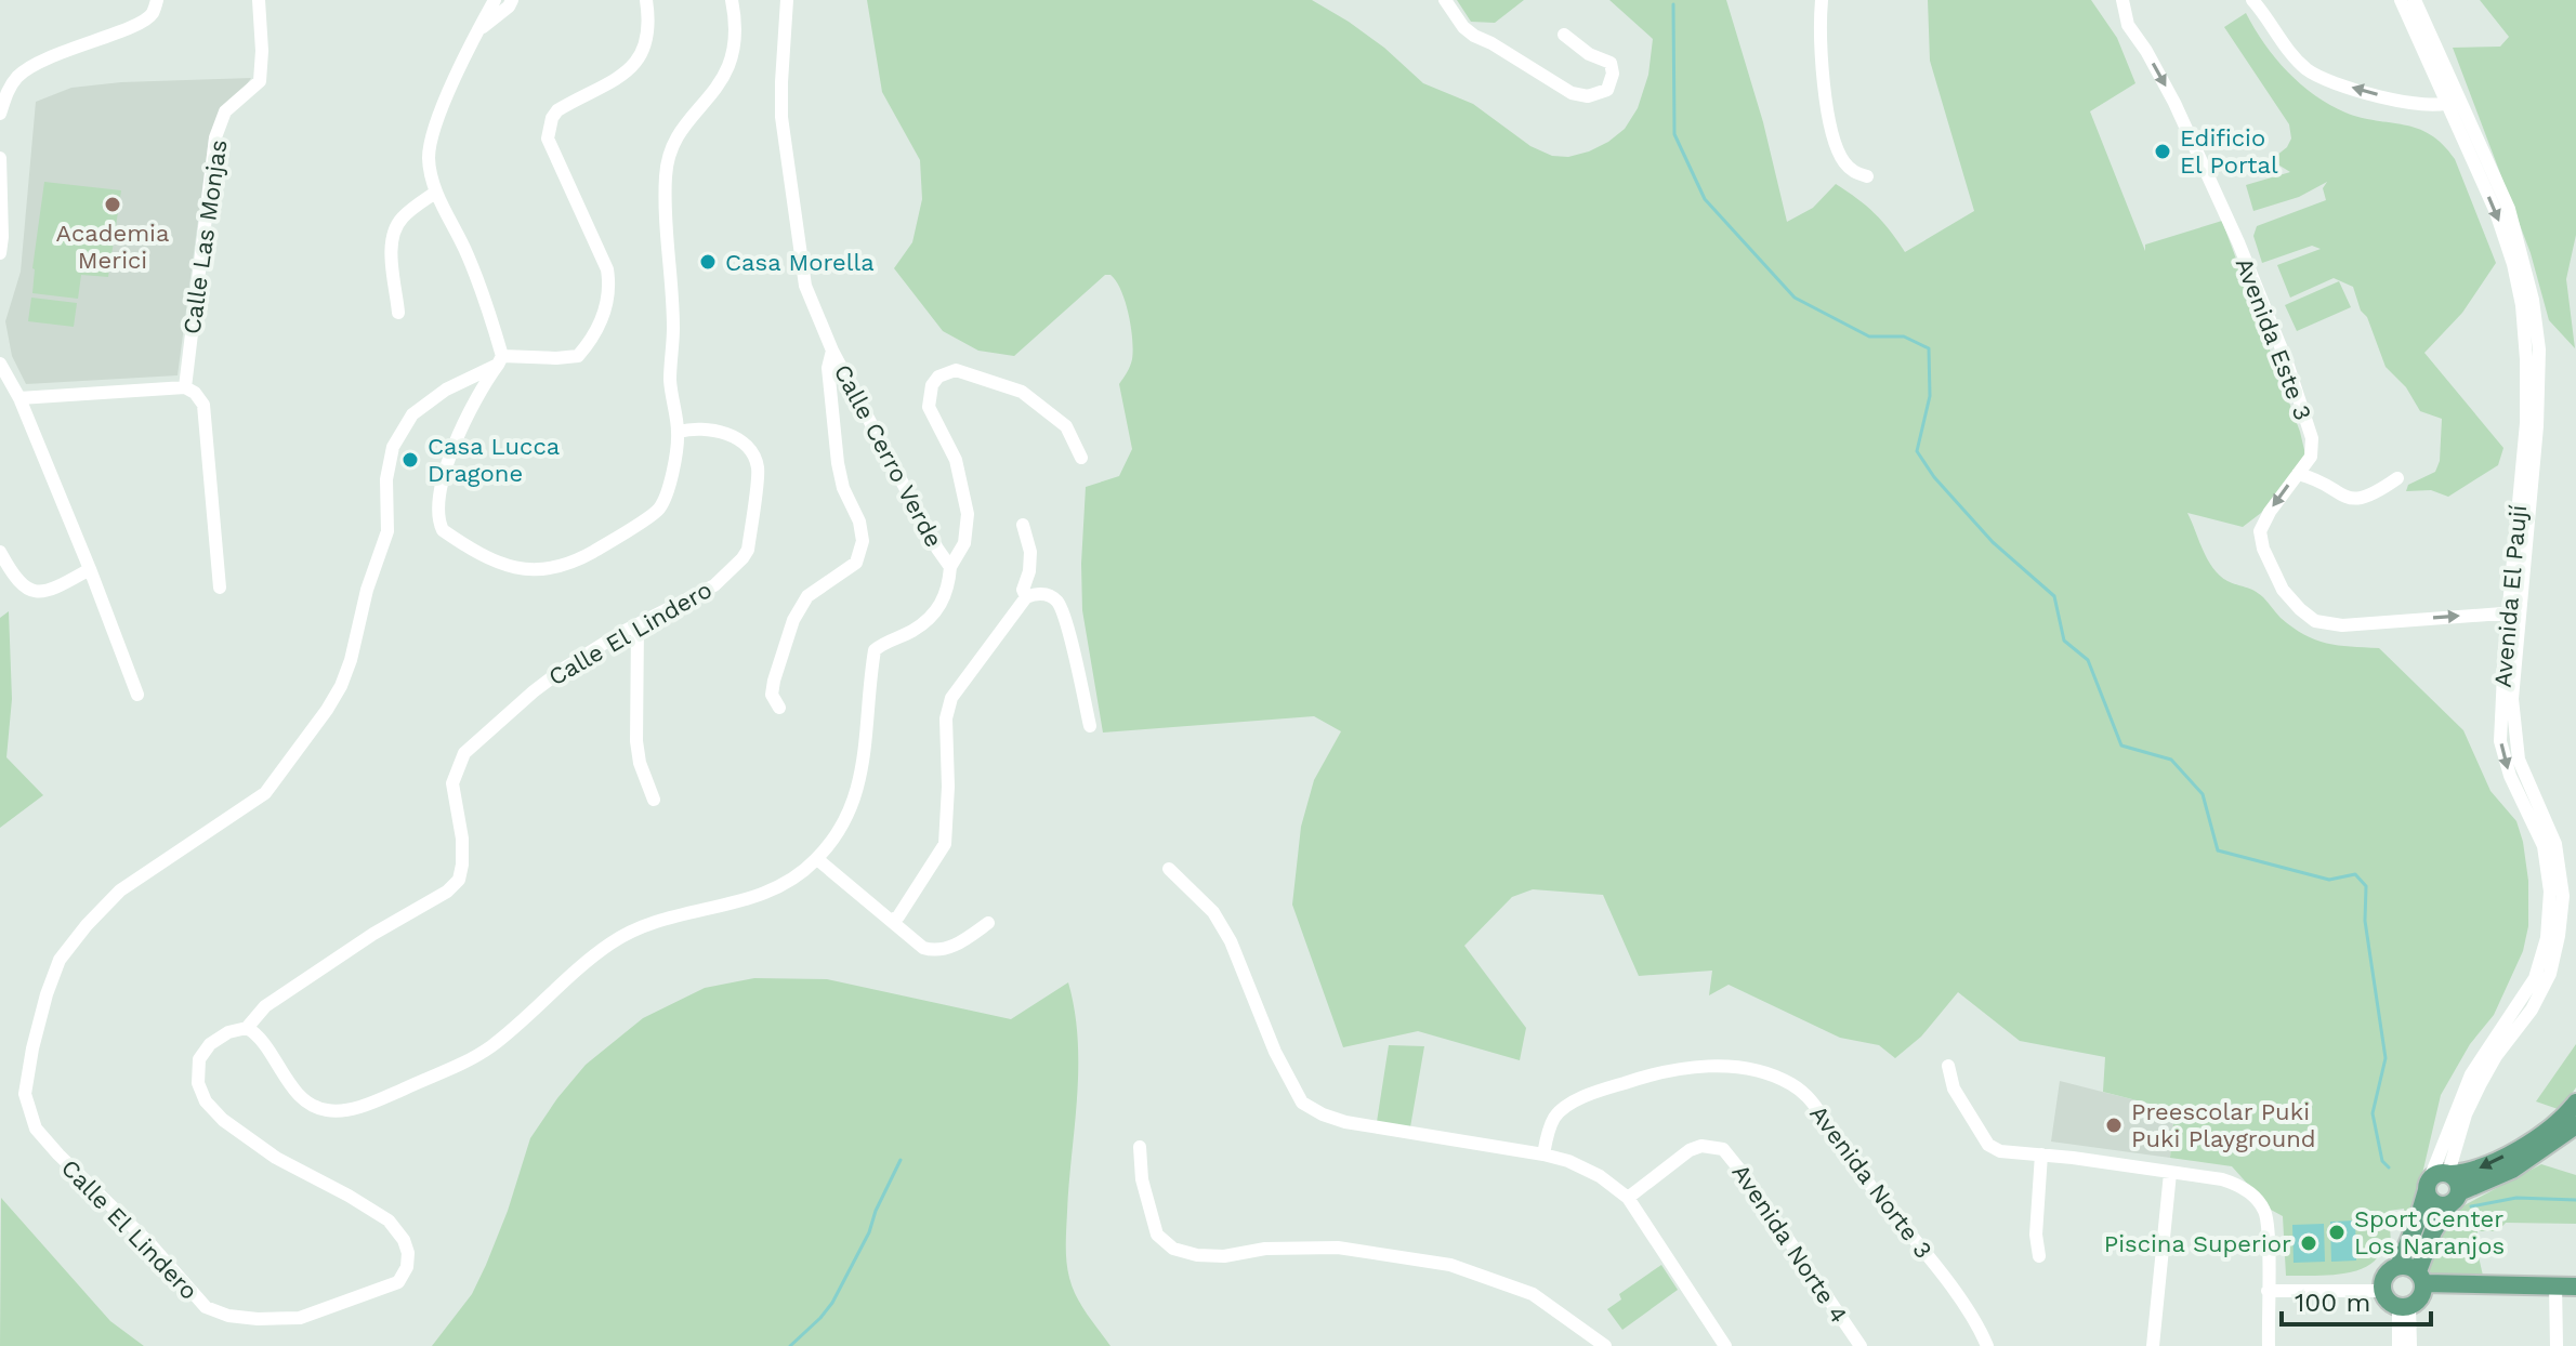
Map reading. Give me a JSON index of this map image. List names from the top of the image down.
{
  "streets": {
    "street": [
      "Calle Las Monjas",
      "Avenida Este 3",
      "Calle Cerro Verde",
      "Avenida El Paují",
      "Calle El Lindero",
      "Avenida Norte 3",
      "Avenida Norte 4"
    ]
  },
  "crossings": [
    ["Avenida Este 3", "Avenida El Paují"],
    ["Calle Cerro Verde", "Calle El Lindero"]
  ],
  "one_way": ["Avenida Este 3"],
  "places": [
    "Edificio El Portal",
    "Academia Merici",
    "Casa Morella",
    "Casa Lucca Dragone",
    "Preescolar Puki Puki Playground",
    "Sport Center Los Naranjos",
    "Piscina Superior"
  ],
  "scale_bar": "100 m"
}
